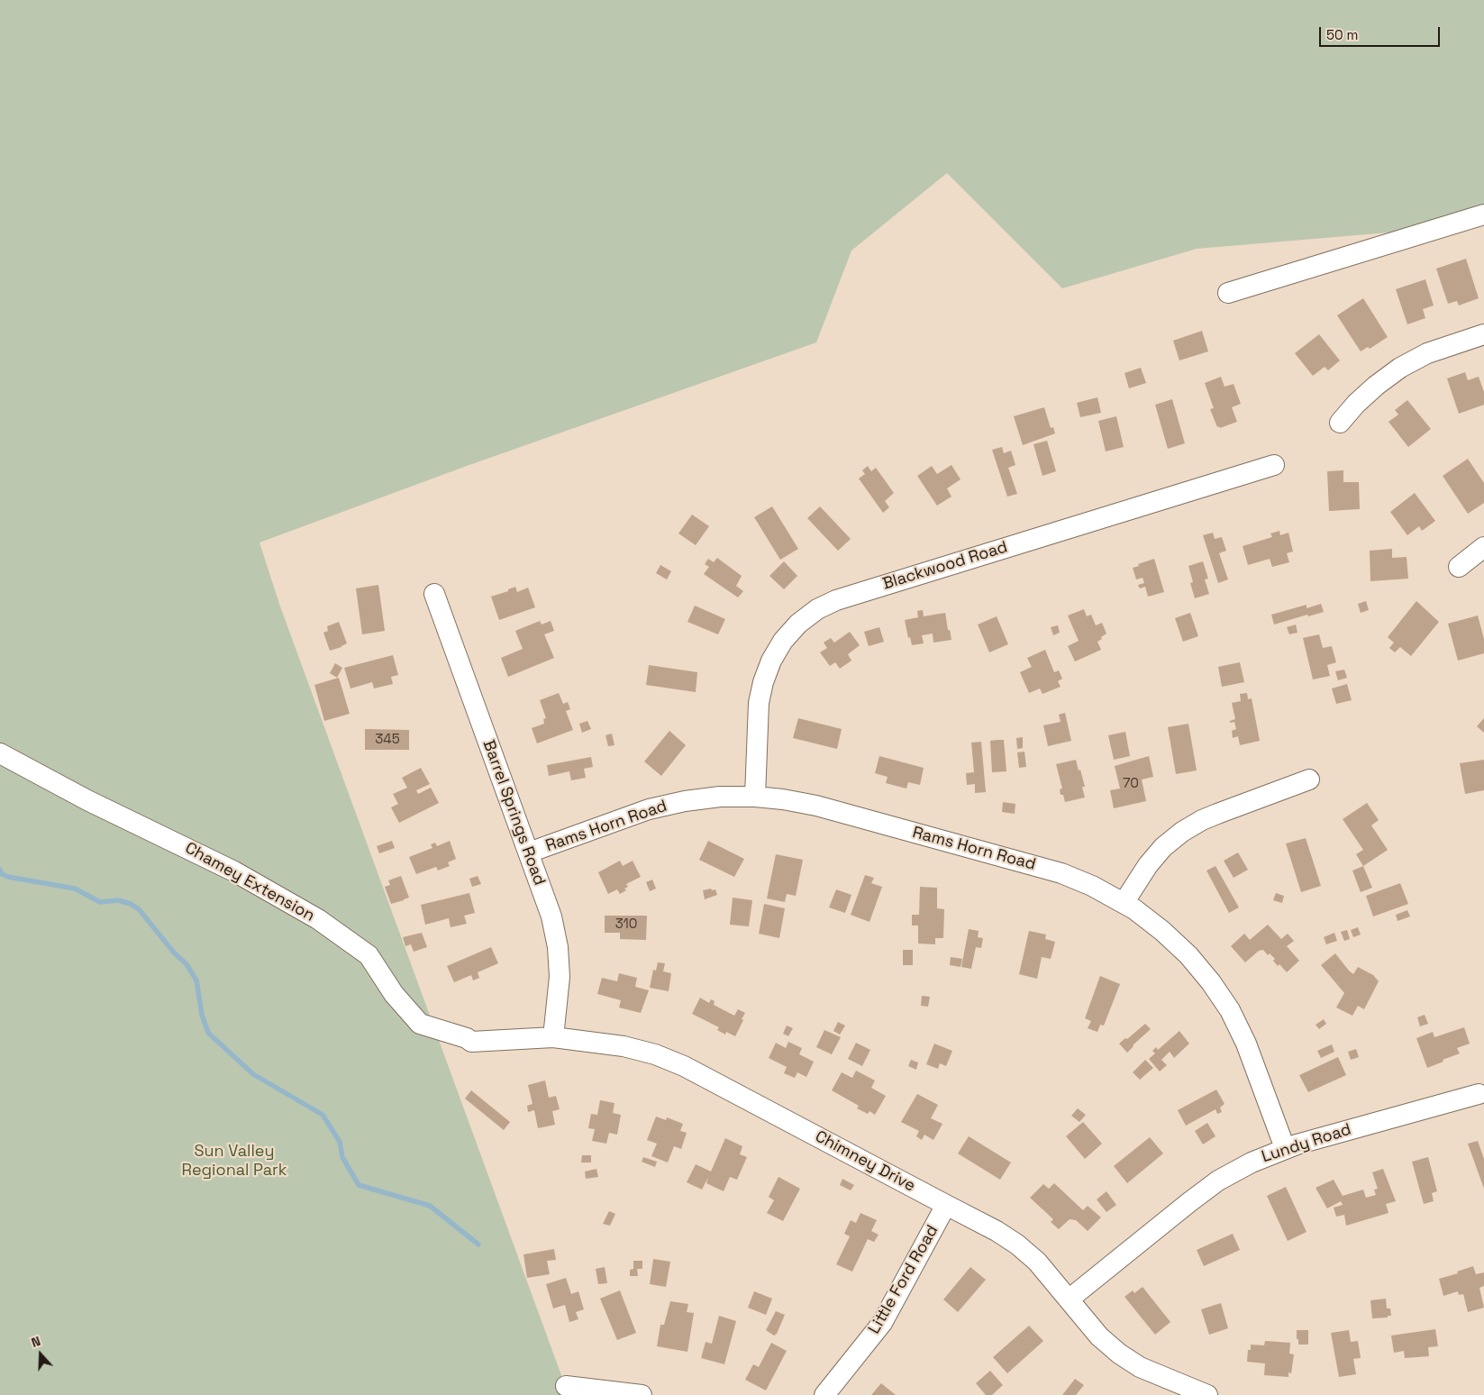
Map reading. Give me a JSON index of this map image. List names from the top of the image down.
{
  "streets": {
    "street": [
      "Blackwood Road",
      "Barrel Springs Road",
      "Rams Horn Road",
      "Chamey Extension",
      "Lundy Road",
      "Chimney Drive",
      "Little Ford Road"
    ]
  },
  "crossings": [
    ["Blackwood Road", "Rams Horn Road"],
    ["Barrel Springs Road", "Rams Horn Road"],
    ["Barrel Springs Road", "Chimney Drive"],
    ["Rams Horn Road", "Lundy Road"],
    ["Chamey Extension", "Chimney Drive"],
    ["Lundy Road", "Chimney Drive"],
    ["Chimney Drive", "Little Ford Road"]
  ],
  "parks": ["Sun Valley Regional Park"],
  "house_numbers": ["345", "70", "310"],
  "scale_bar": "50 m",
  "north": "top"
}
